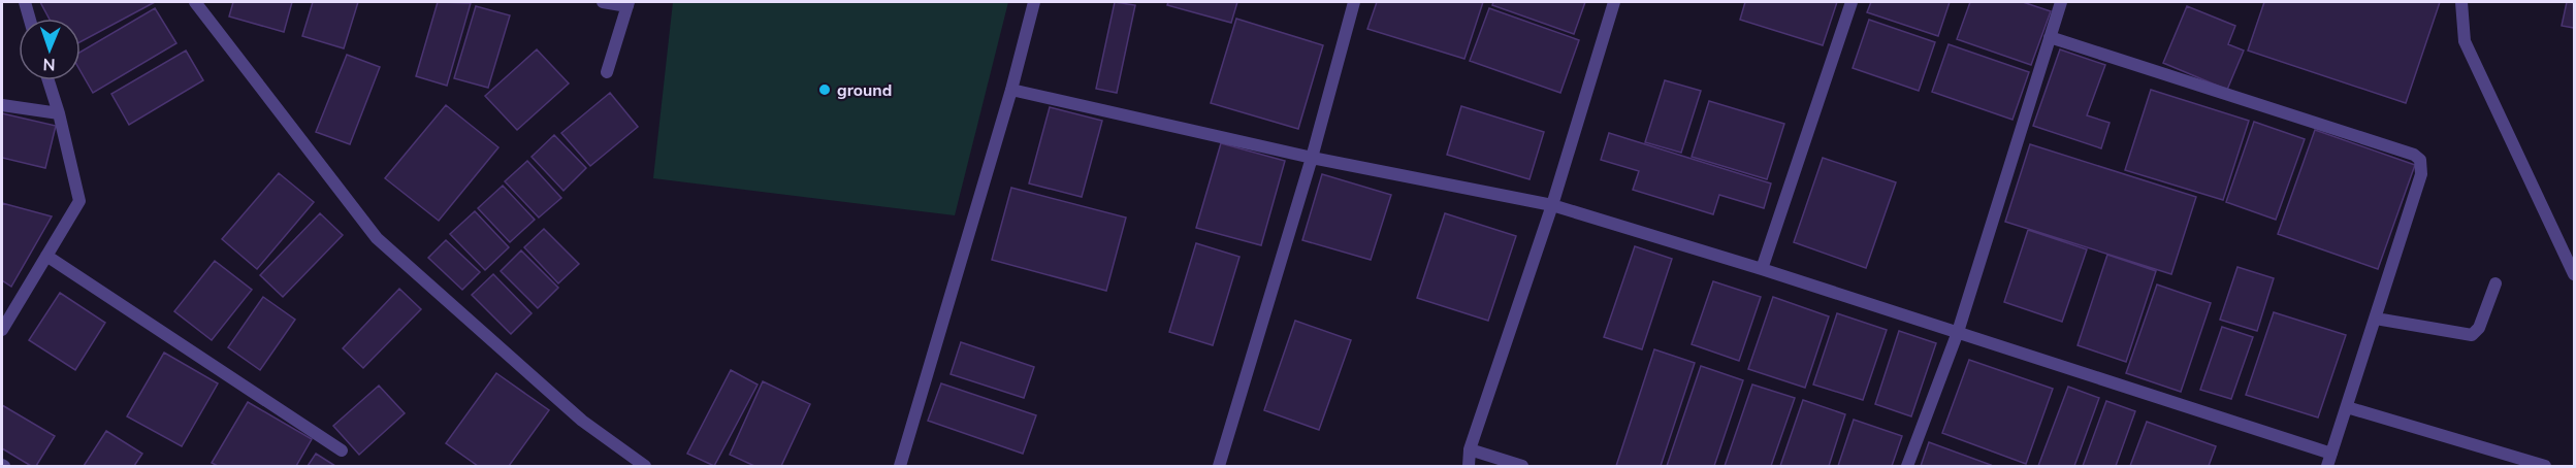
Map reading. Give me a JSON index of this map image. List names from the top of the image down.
{
  "places": ["ground"],
  "north": "bottom"
}
